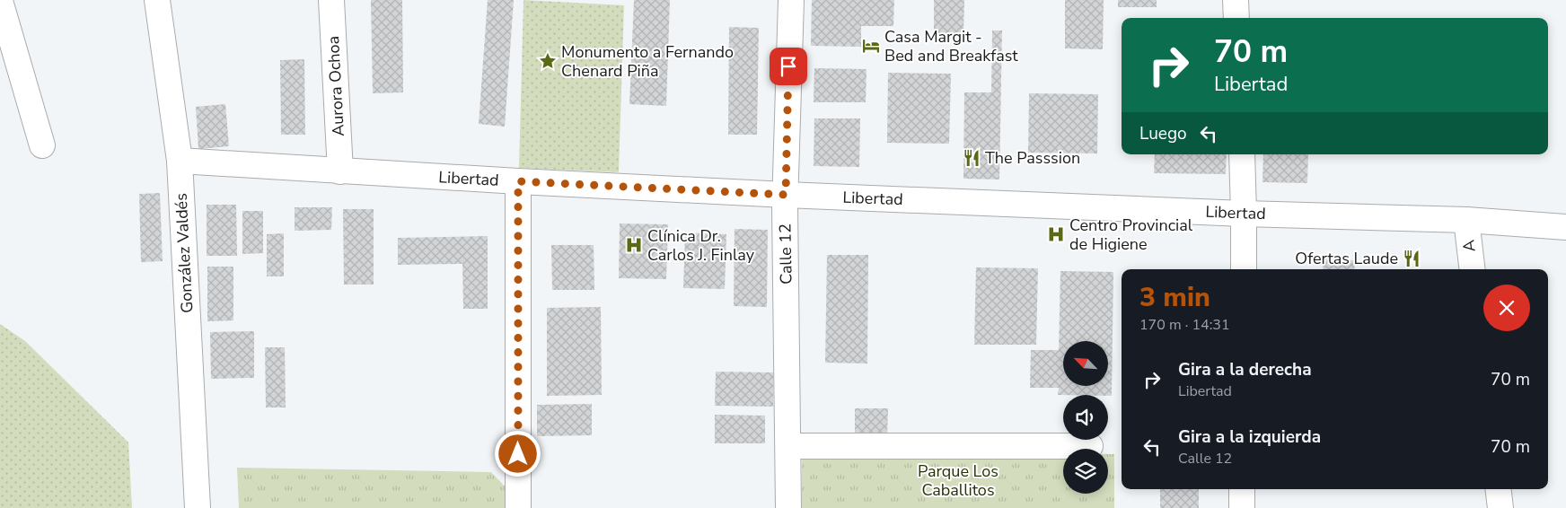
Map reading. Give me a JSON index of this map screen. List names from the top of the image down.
{
  "streets": {
    "street": [
      "Aurora Ochoa",
      "Libertad",
      "A",
      "González Valdés",
      "Calle 12"
    ]
  },
  "crossings": [
    ["Aurora Ochoa", "Libertad"],
    ["Libertad", "A"],
    ["Libertad", "González Valdés"],
    ["Libertad", "Calle 12"]
  ],
  "parks": ["Parque Los Caballitos"],
  "places": {
    "hotel": ["Casa Margit - Bed and Breakfast"],
    "place": ["Monumento a Fernando Chenard Piña"],
    "restaurant": ["The Passsion", "Ofertas Laude"],
    "hospital": ["Centro Provincial de Higiene", "Clínica Dr. Carlos J. Finlay"]
  },
  "north": "top left",
  "page": {
    "turn": ["70 m", "Libertad"],
    "then": "Luego",
    "heading": ["3 min", "170 m · 14:31"],
    "list": [
      {
        "name": "Gira a la derecha",
        "note": "Libertad",
        "value": "70 m"
      },
      {
        "name": "Gira a la izquierda",
        "note": "Calle 12",
        "value": "70 m"
      }
    ]
  }
}
